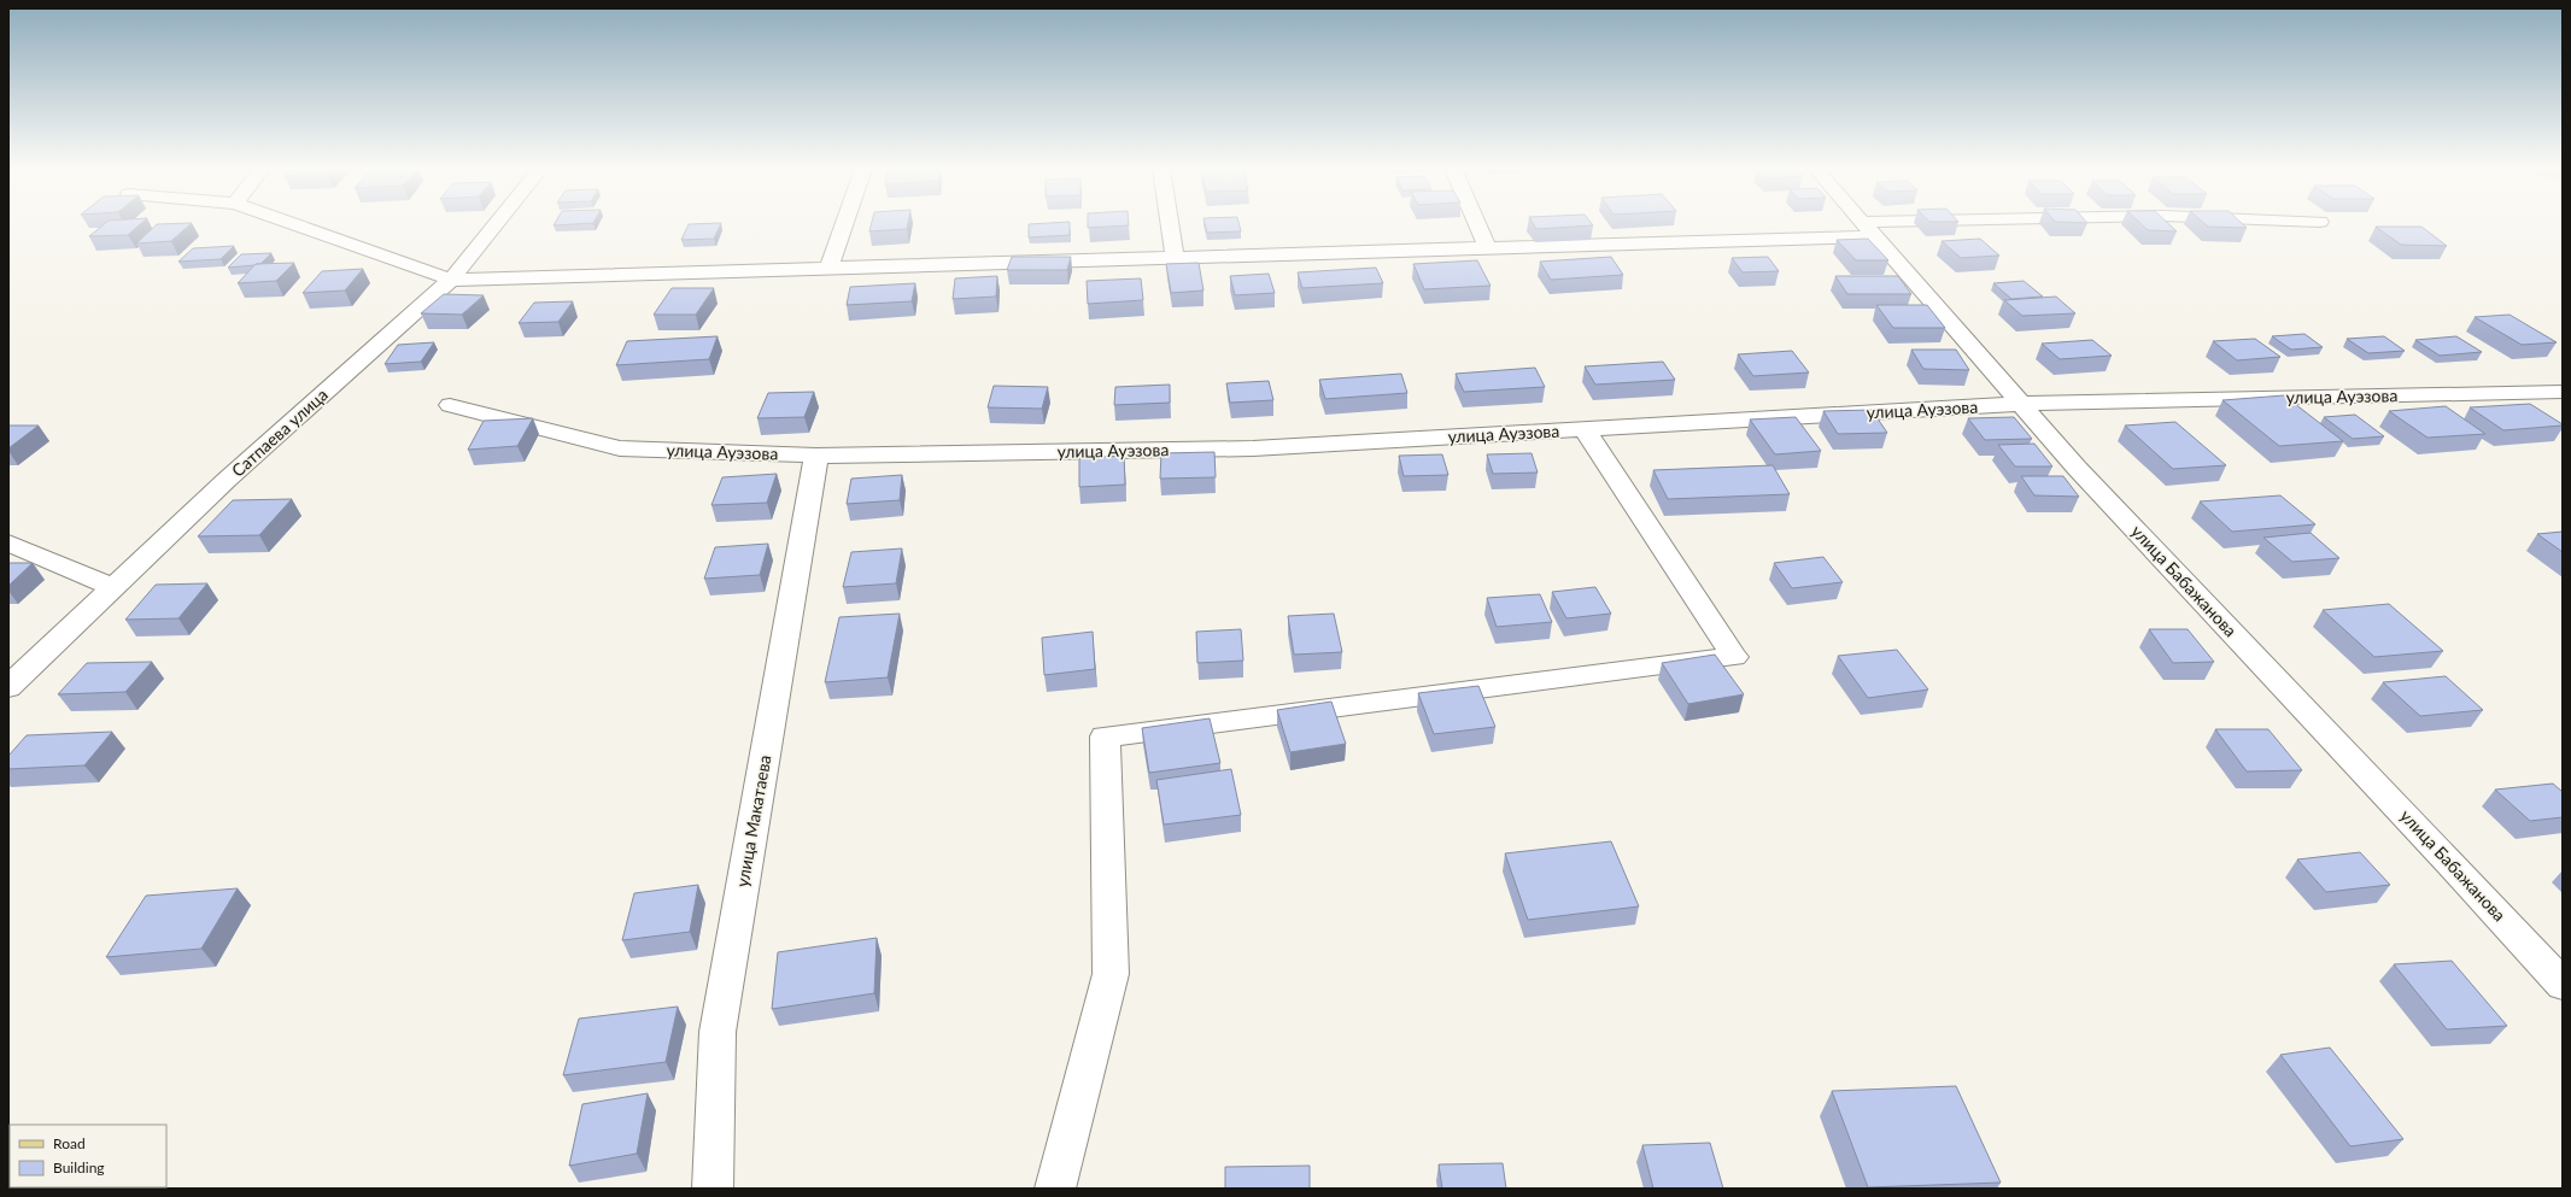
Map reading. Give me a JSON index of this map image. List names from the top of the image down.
{
  "streets": {
    "street": [
      "улица Ауэзова",
      "Сатпаева улица",
      "улица Бабажанова",
      "улица Макатаева"
    ]
  },
  "crossings": [
    ["улица Ауэзова", "улица Бабажанова"],
    ["улица Ауэзова", "улица Макатаева"]
  ],
  "legend": ["Road", "Building"]
}
